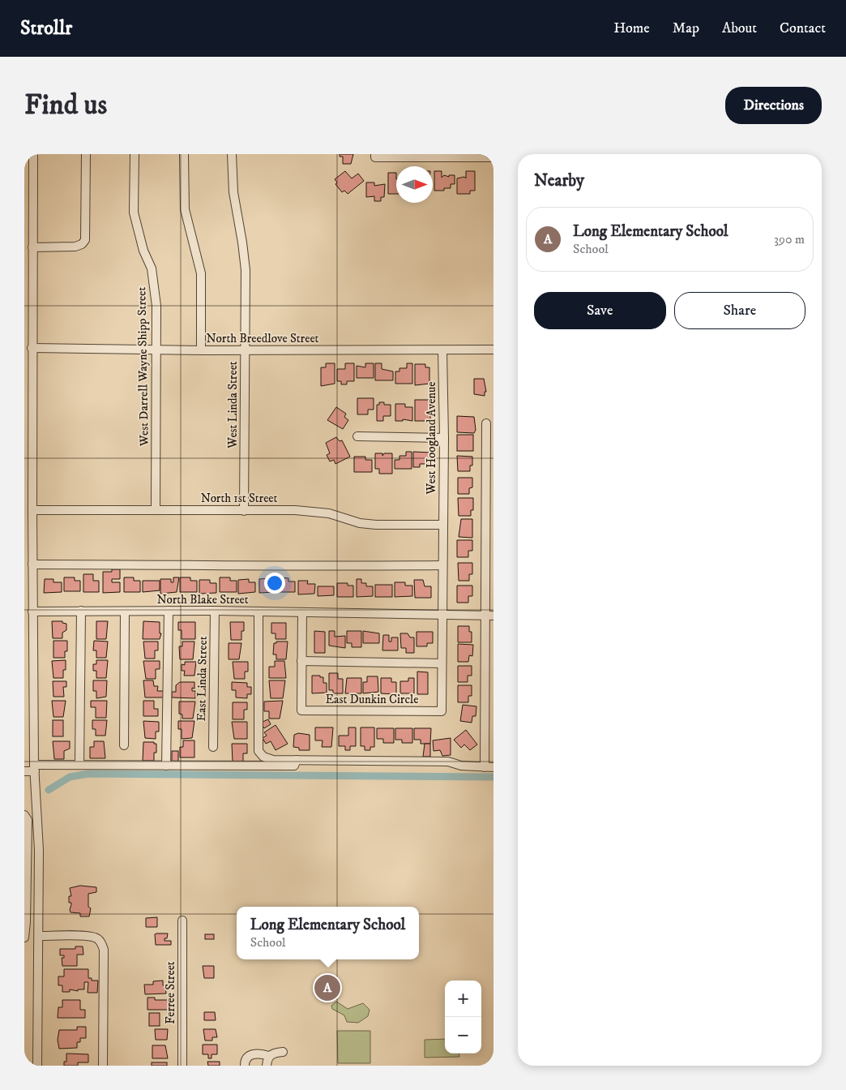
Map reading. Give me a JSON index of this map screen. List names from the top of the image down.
{
  "streets": {
    "street": [
      "North Breedlove Street",
      "West Darrell Wayne Shipp Street",
      "West Linda Street",
      "West Hoogland Avenue",
      "North 1st Street",
      "North Blake Street",
      "East Linda Street",
      "East Dunkin Circle",
      "Ferree Street"
    ]
  },
  "crossings": [
    ["North Breedlove Street", "West Darrell Wayne Shipp Street"],
    ["North Breedlove Street", "West Linda Street"],
    ["North Breedlove Street", "West Hoogland Avenue"],
    ["West Darrell Wayne Shipp Street", "North 1st Street"],
    ["West Linda Street", "North 1st Street"],
    ["West Hoogland Avenue", "North 1st Street"],
    ["West Hoogland Avenue", "East Dunkin Circle"],
    ["North Blake Street", "East Linda Street"],
    ["North Blake Street", "East Dunkin Circle"]
  ],
  "north": "right",
  "page": {
    "header": "Strollr",
    "nav": [
      "Home",
      "Map",
      "About",
      "Contact"
    ],
    "buttons": [
      "Directions",
      ["Save", "Share"]
    ],
    "title": "Find us",
    "heading": "Nearby",
    "list": [
      {
        "mark": "A",
        "name": "Long Elementary School",
        "note": "School",
        "value": "390 m"
      }
    ],
    "popup": ["Long Elementary School", "School"],
    "pins": "A",
    "map_buttons": ["+", "−"]
  }
}
